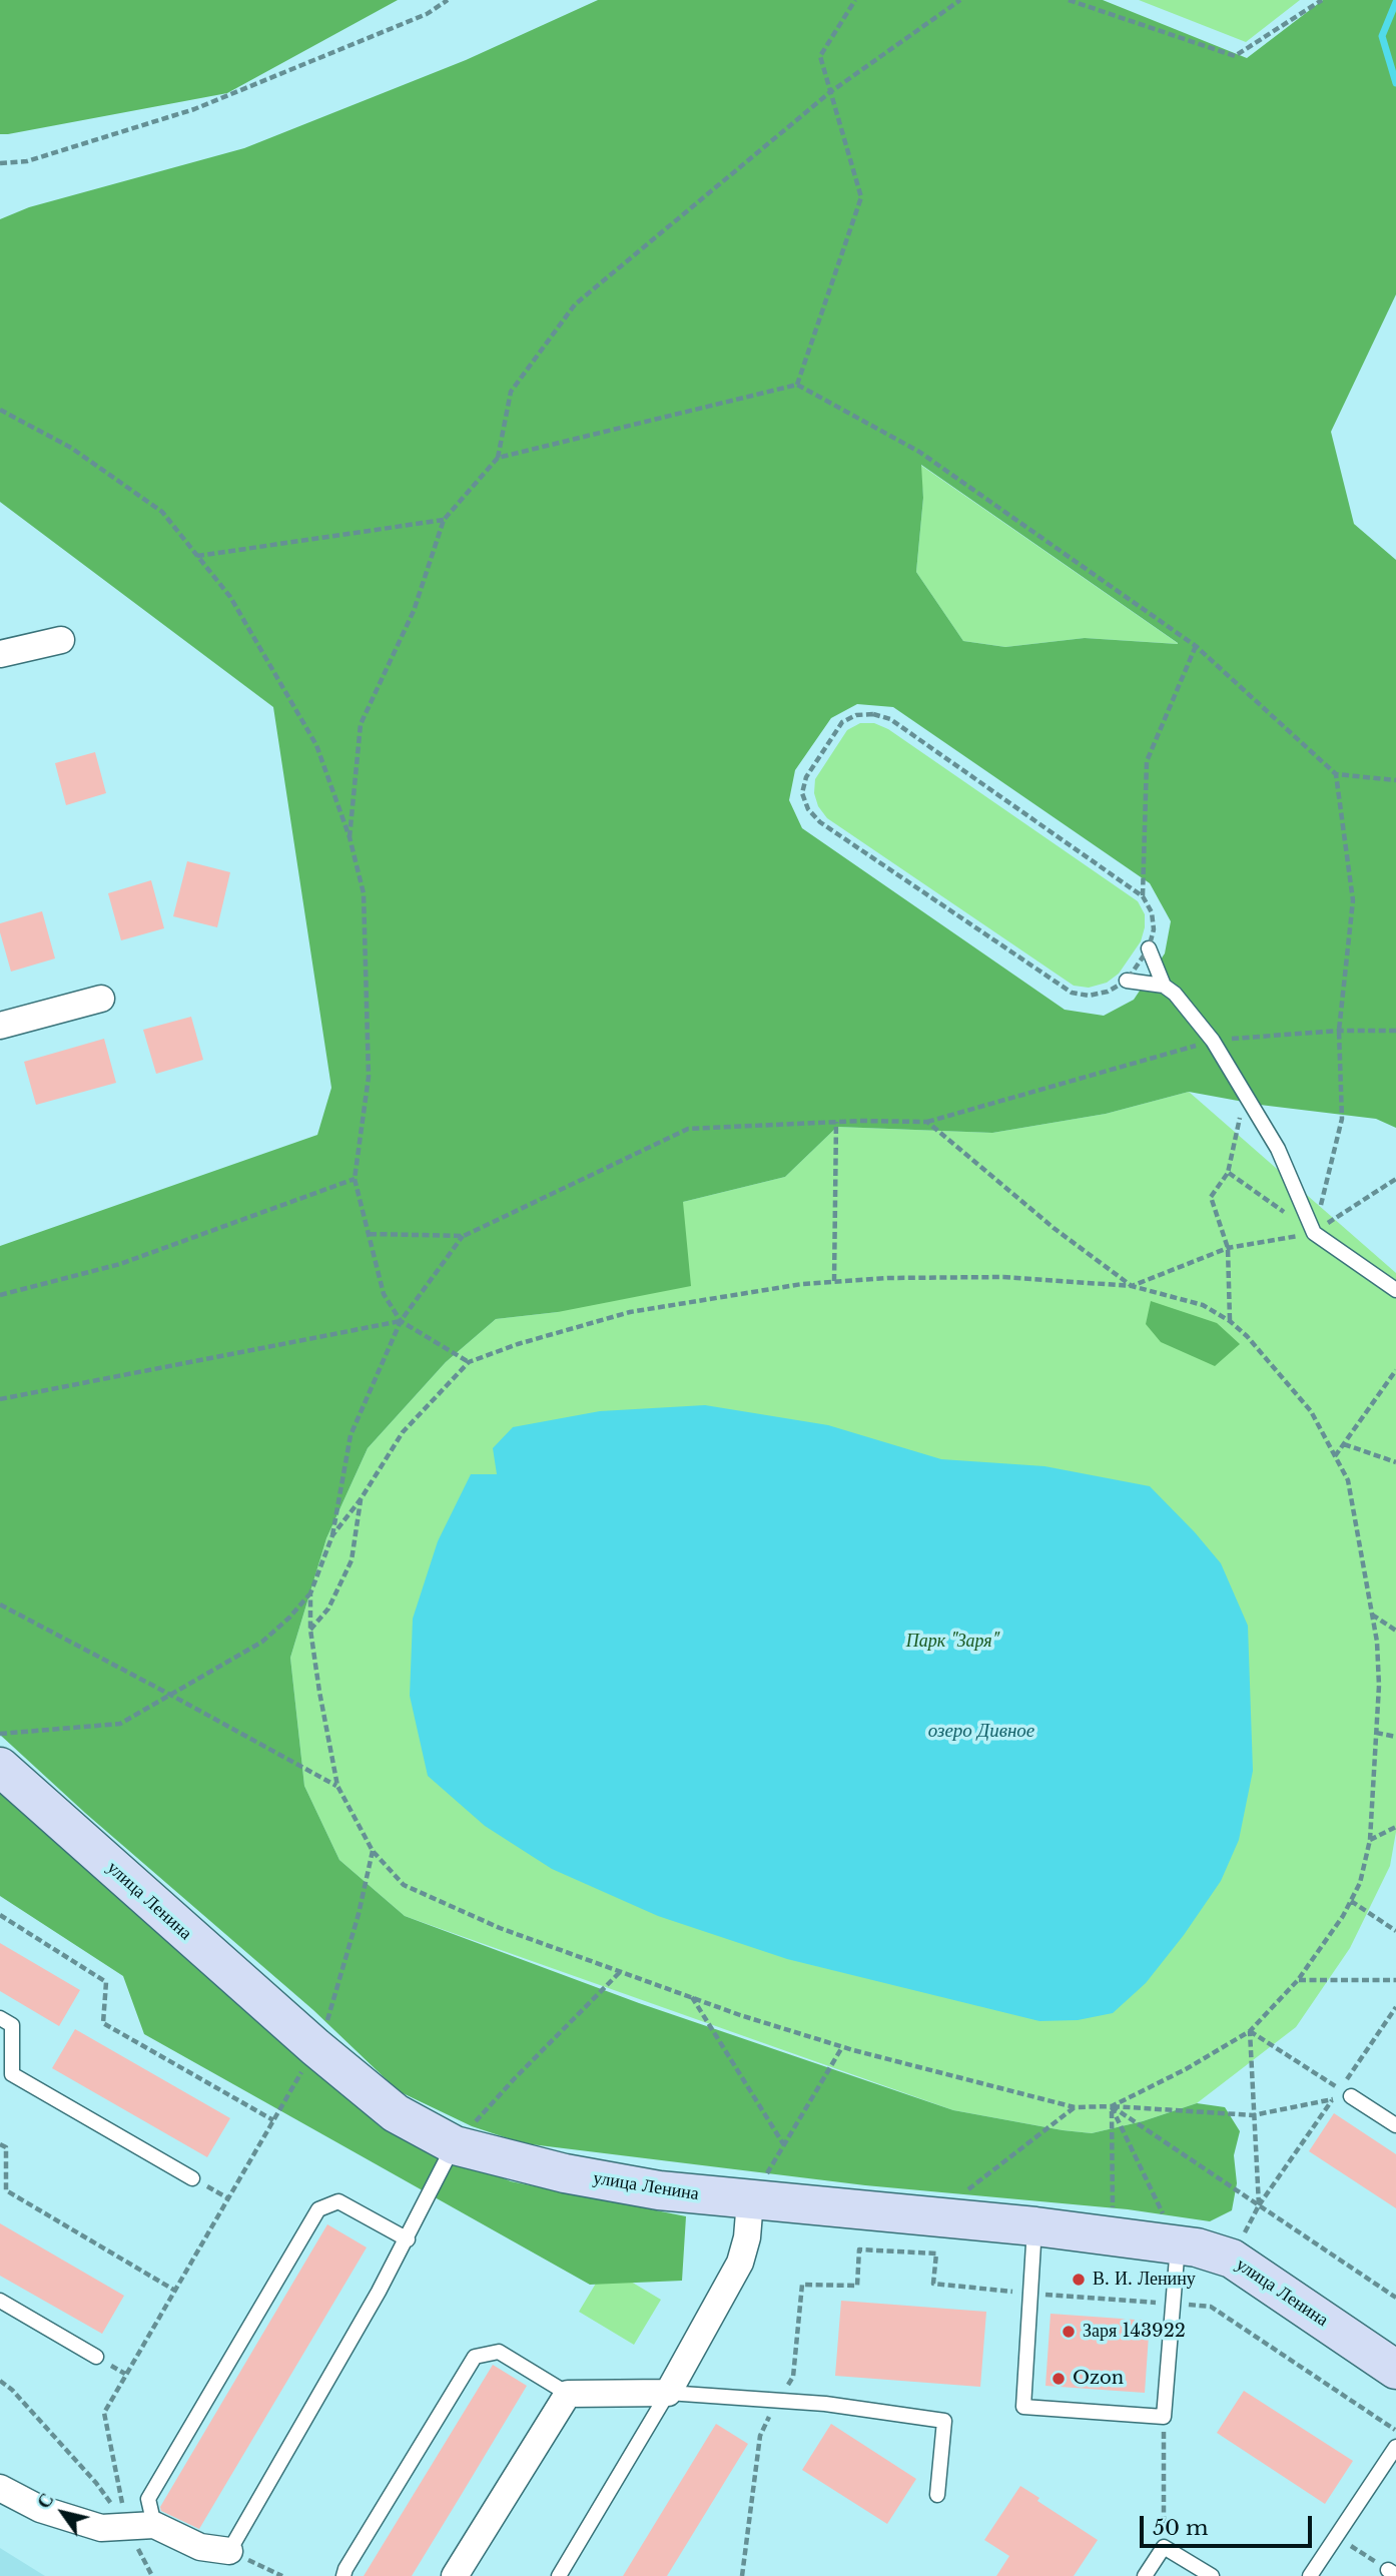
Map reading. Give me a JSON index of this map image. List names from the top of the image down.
{
  "streets": {
    "street": ["улица Ленина"]
  },
  "water": ["озеро Дивное"],
  "parks": ["Парк \"Заря\""],
  "places": ["В. И. Ленину", "Заря 143922", "Ozon"],
  "scale_bar": "50 m",
  "north": "top left"
}
